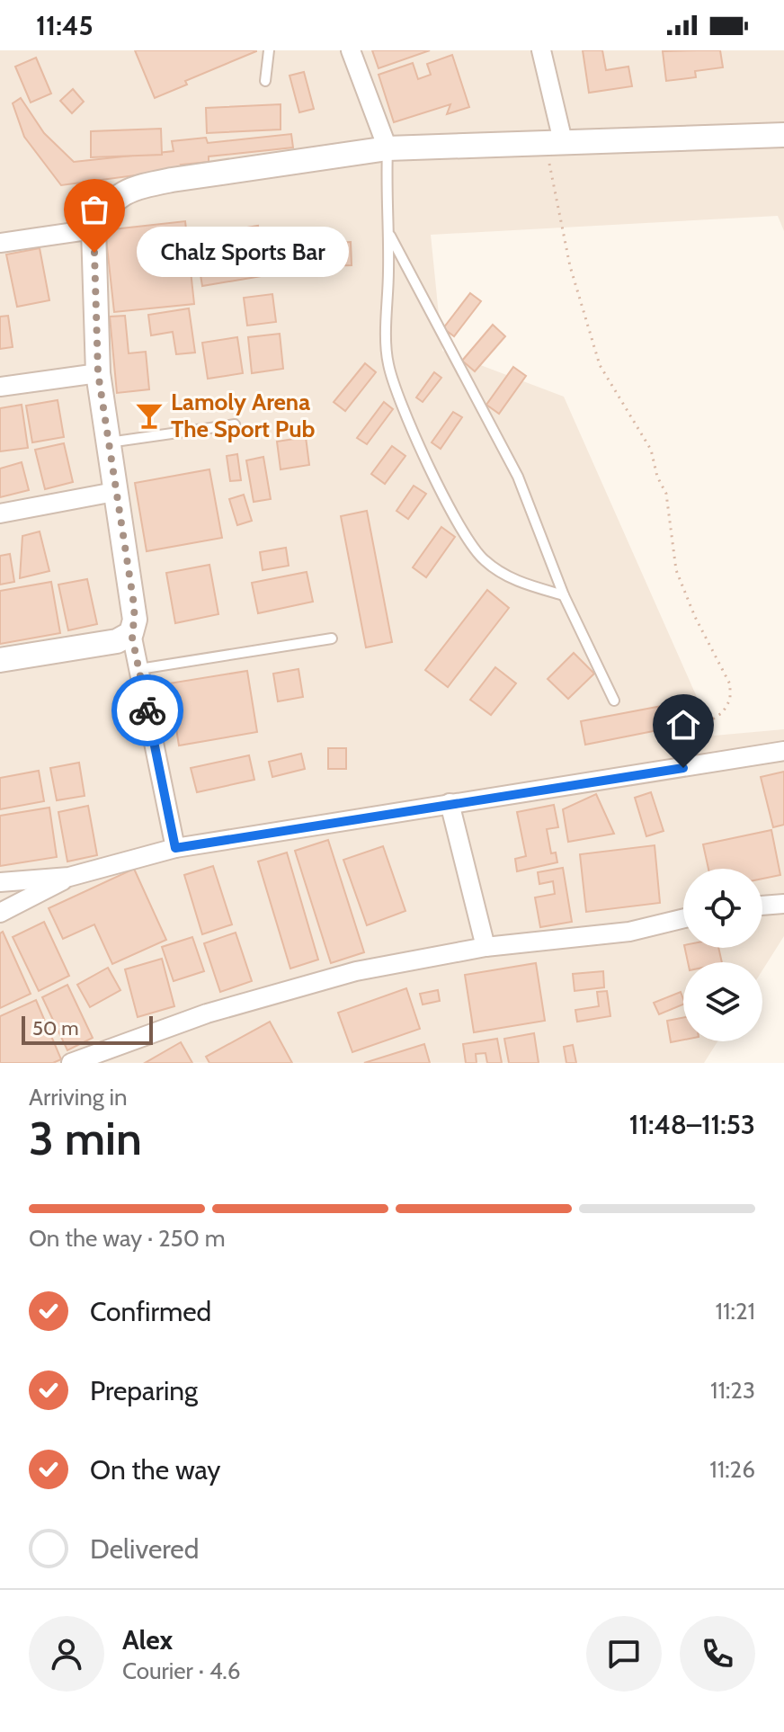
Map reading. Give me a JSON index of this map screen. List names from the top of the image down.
{
  "places": {
    "other": ["Chalz Sports Bar"],
    "bar": ["Lamoly Arena The Sport Pub"]
  },
  "scale_bar": "50 m",
  "page": {
    "status": "11:45",
    "bubble": "Chalz Sports Bar",
    "scale": "50 m",
    "heading": ["3 min", "Arriving in", "11:48–11:53"],
    "panel": ["Alex", "Courier · 4.6"],
    "bar": "On the way · 250 m",
    "list": [
      ["Confirmed", "11:21"],
      ["Preparing", "11:23"],
      ["On the way", "11:26"],
      "Delivered"
    ]
  }
}
